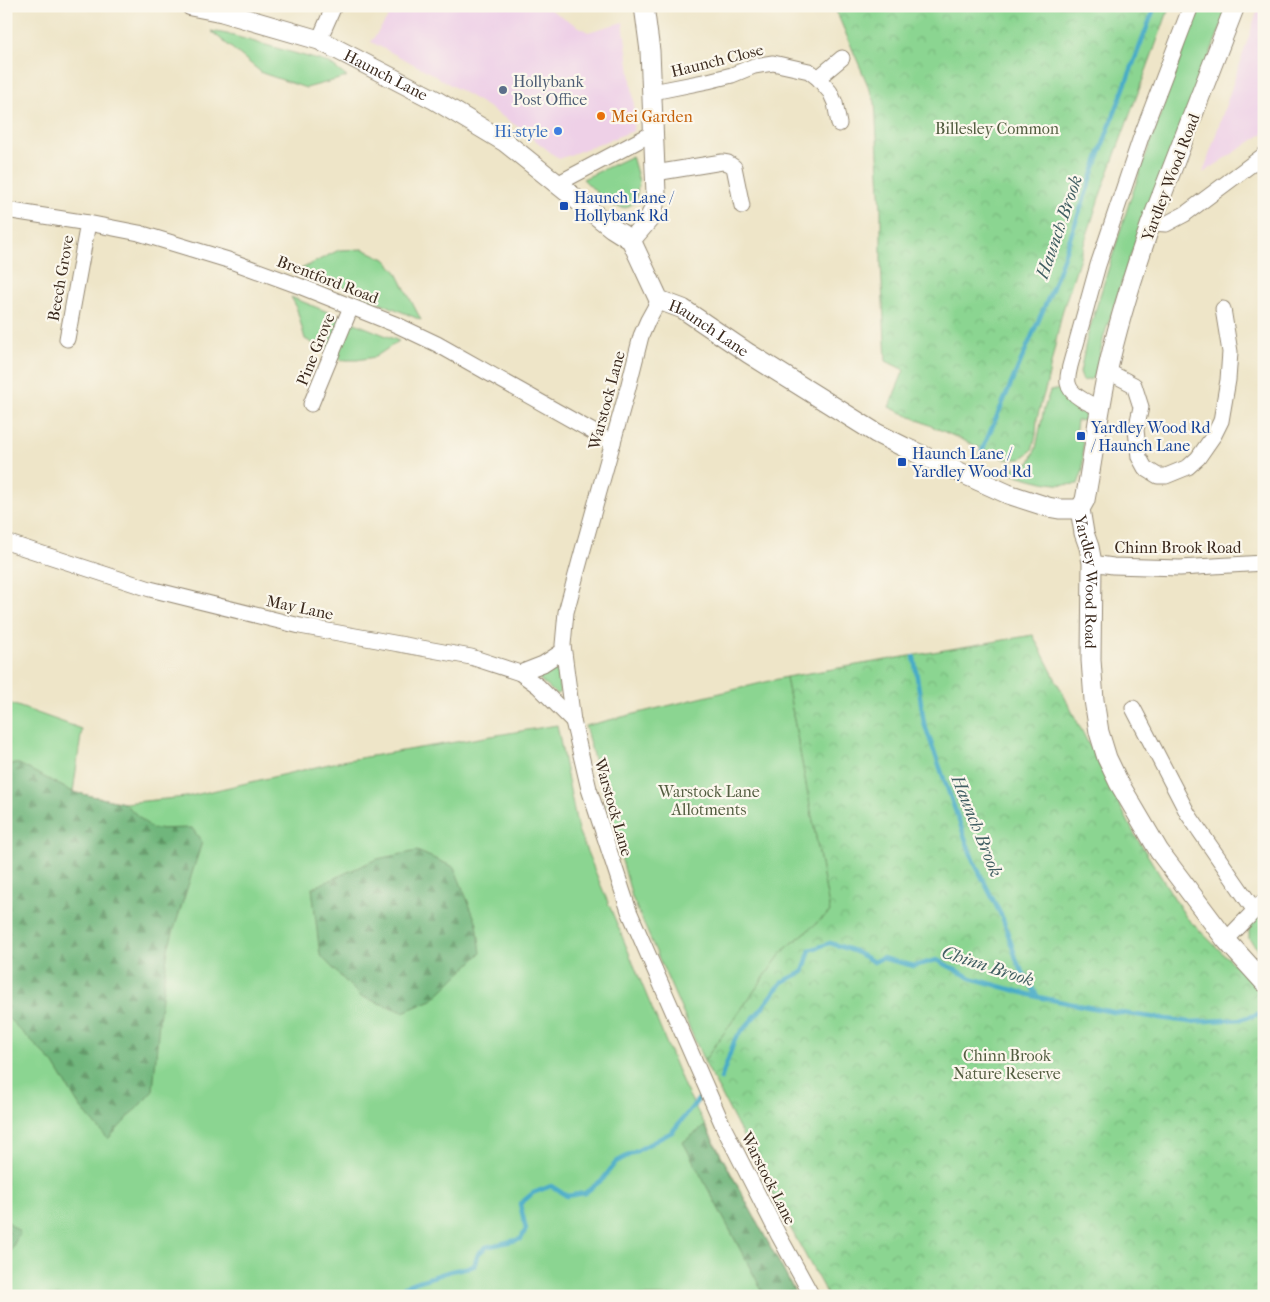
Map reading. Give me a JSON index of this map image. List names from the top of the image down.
{
  "streets": {
    "street": [
      "Haunch Close",
      "Haunch Lane",
      "Yardley Wood Road",
      "Beech Grove",
      "Brentford Road",
      "Pine Grove",
      "Warstock Lane",
      "Chinn Brook Road",
      "May Lane"
    ]
  },
  "crossings": [
    ["Haunch Lane", "Yardley Wood Road"],
    ["Haunch Lane", "Warstock Lane"],
    ["Yardley Wood Road", "Chinn Brook Road"],
    ["Beech Grove", "Brentford Road"],
    ["Brentford Road", "Pine Grove"],
    ["Brentford Road", "Warstock Lane"],
    ["Warstock Lane", "May Lane"]
  ],
  "water": ["Haunch Brook", "Chinn Brook"],
  "parks": ["Billesley Common", "Warstock Lane Allotments", "Chinn Brook Nature Reserve"],
  "places": {
    "other": ["Hollybank Post Office", "Mei Garden", "Hi-style"],
    "transit": ["Haunch Lane / Hollybank Rd", "Yardley Wood Rd / Haunch Lane", "Haunch Lane / Yardley Wood Rd"]
  }
}
